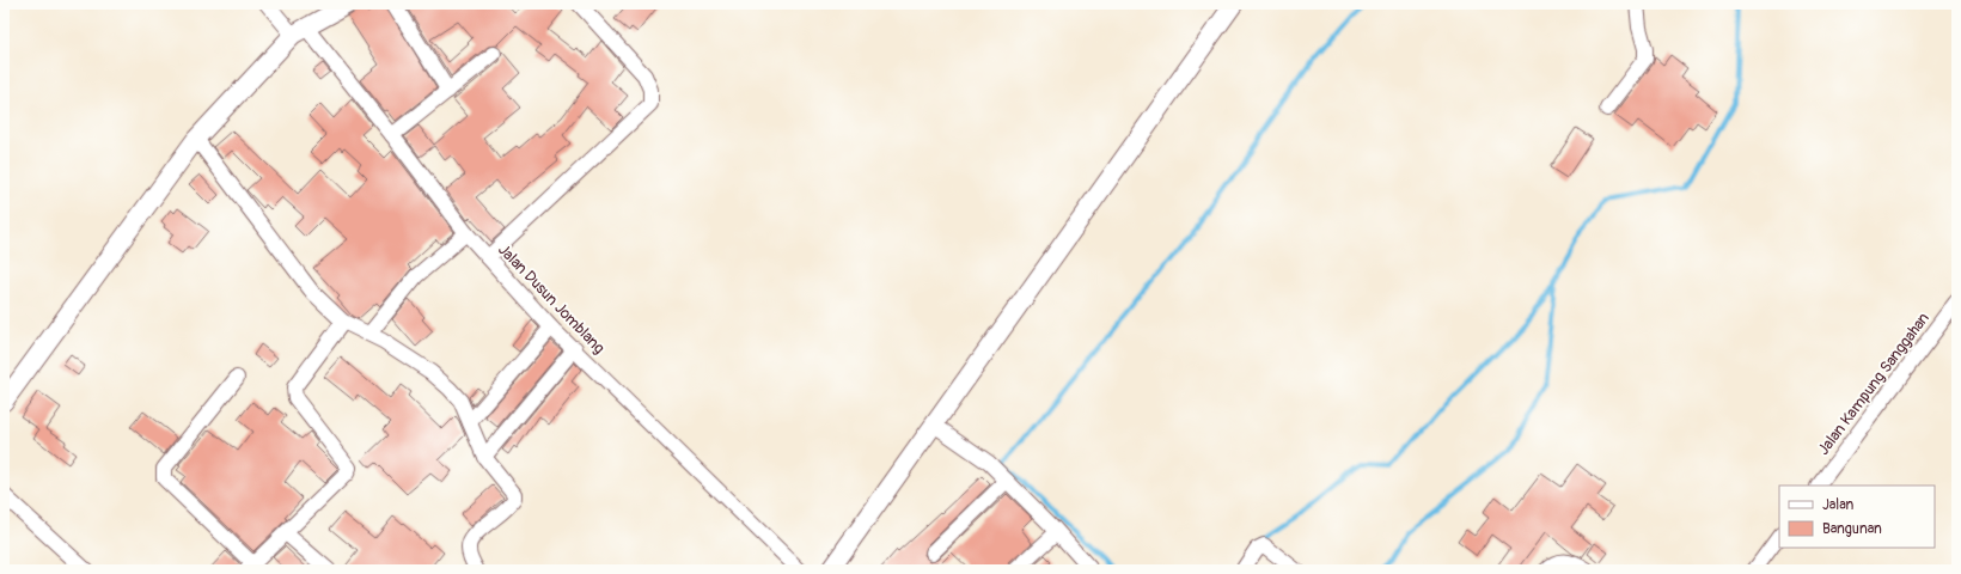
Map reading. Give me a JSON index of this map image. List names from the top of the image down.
{
  "streets": {
    "street": ["Jalan Dusun Jomblang", "Jalan Kampung Sanggahan"]
  },
  "legend": ["Jalan", "Bangunan"]
}
